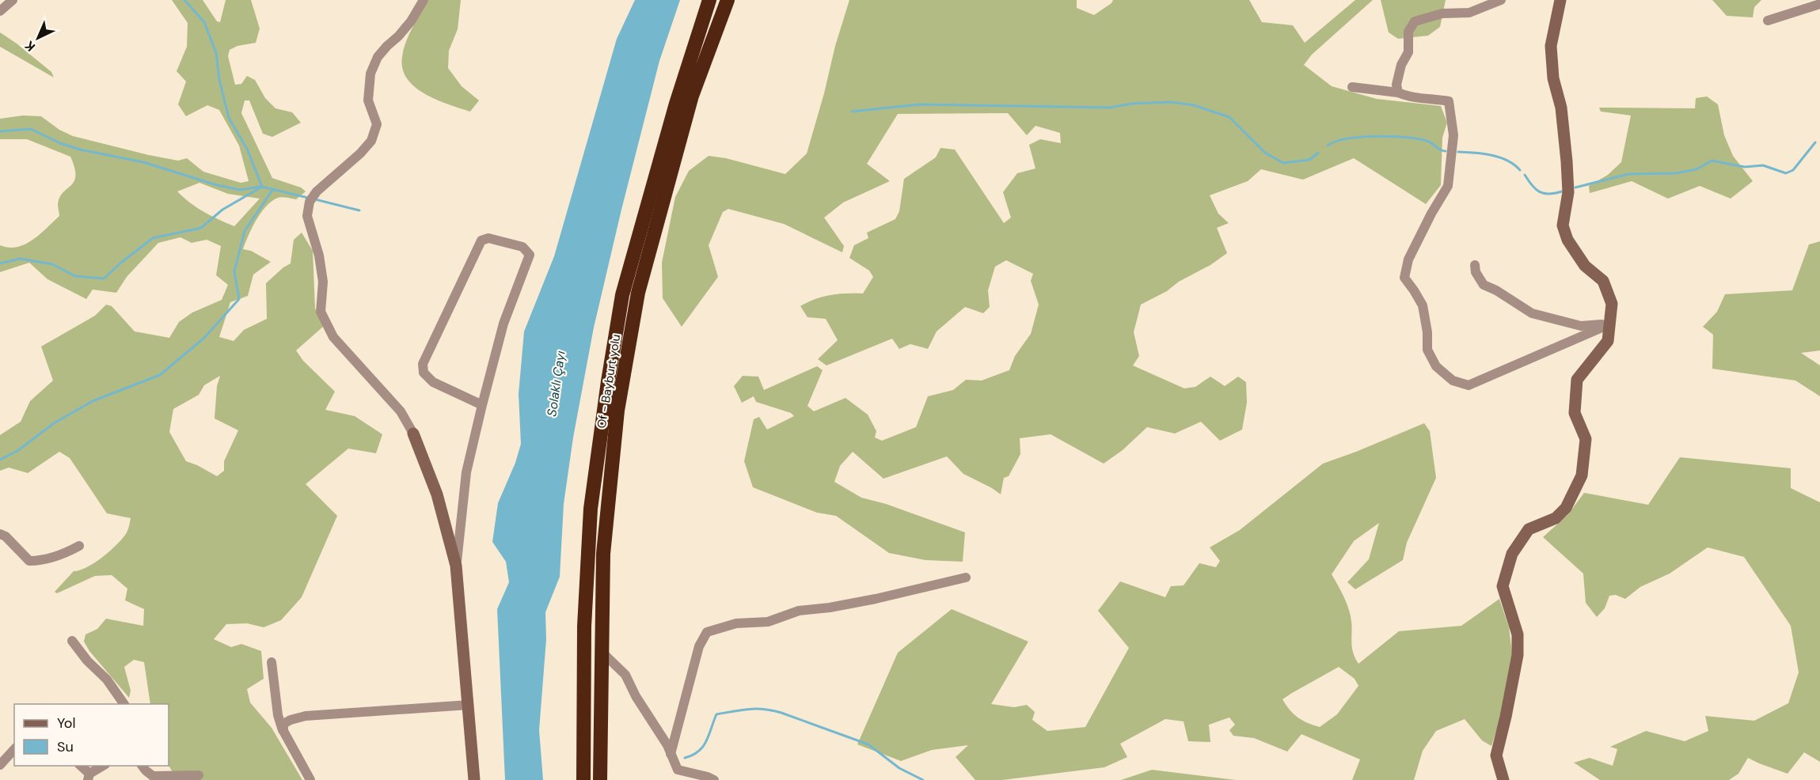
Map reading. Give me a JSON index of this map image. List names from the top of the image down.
{
  "streets": {
    "highway": ["Of - Bayburt yolu"]
  },
  "water": ["Solaklı Çayı"],
  "legend": ["Yol", "Su"],
  "north": "bottom left"
}
